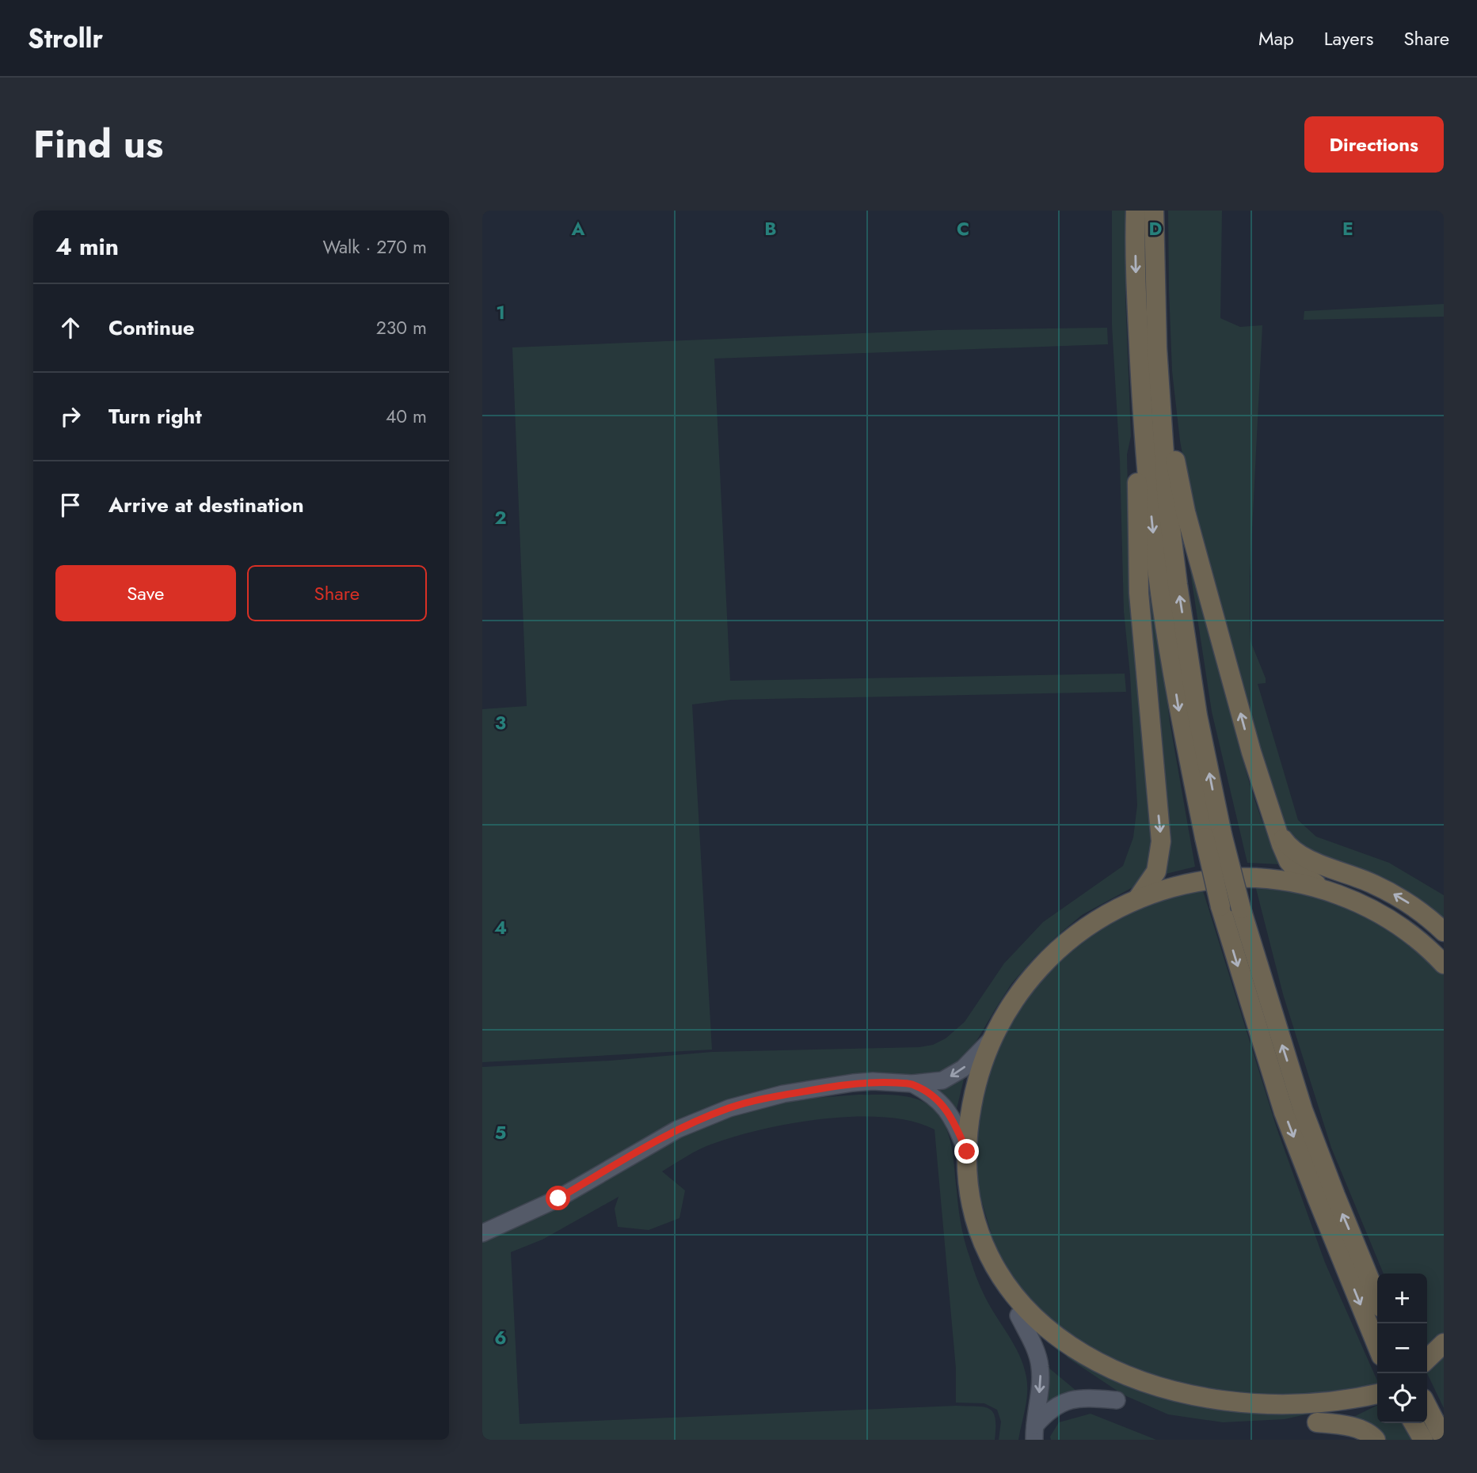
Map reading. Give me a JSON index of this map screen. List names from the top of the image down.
{
  "page": {
    "header": "Strollr",
    "nav": ["Map", "Layers", "Share"],
    "title": "Find us",
    "buttons": [
      "Directions",
      ["Save", "Share"]
    ],
    "heading": ["4 min", "Walk · 270 m"],
    "list": [
      ["Continue", "230 m"],
      ["Turn right", "40 m"],
      "Arrive at destination"
    ],
    "map_buttons": ["+", "−"]
  },
  "grid": {
    "columns": [
      "A",
      "B",
      "C",
      "D",
      "E"
    ],
    "rows": [
      "1",
      "2",
      "3",
      "4",
      "5",
      "6"
    ]
  }
}
